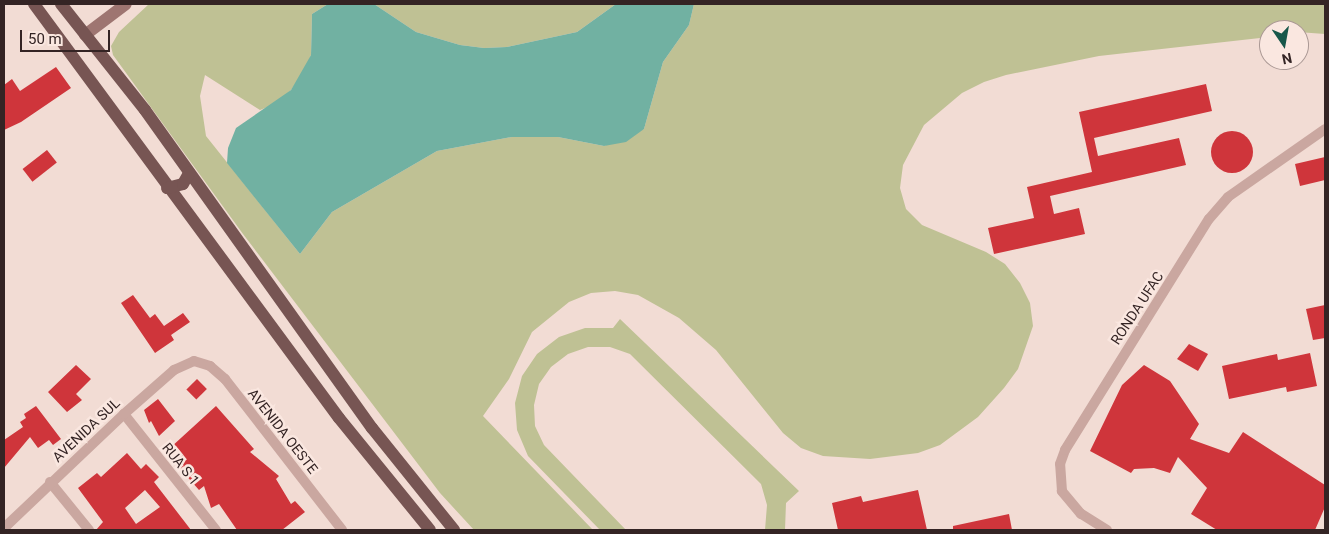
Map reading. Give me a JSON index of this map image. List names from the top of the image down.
{
  "streets": {
    "street": [
      "RONDA UFAC",
      "AVENIDA SUL",
      "AVENIDA OESTE",
      "RUA S 1"
    ]
  },
  "crossings": [
    ["AVENIDA SUL", "AVENIDA OESTE"],
    ["AVENIDA SUL", "RUA S 1"]
  ],
  "scale_bar": "50 m",
  "north": "bottom"
}
